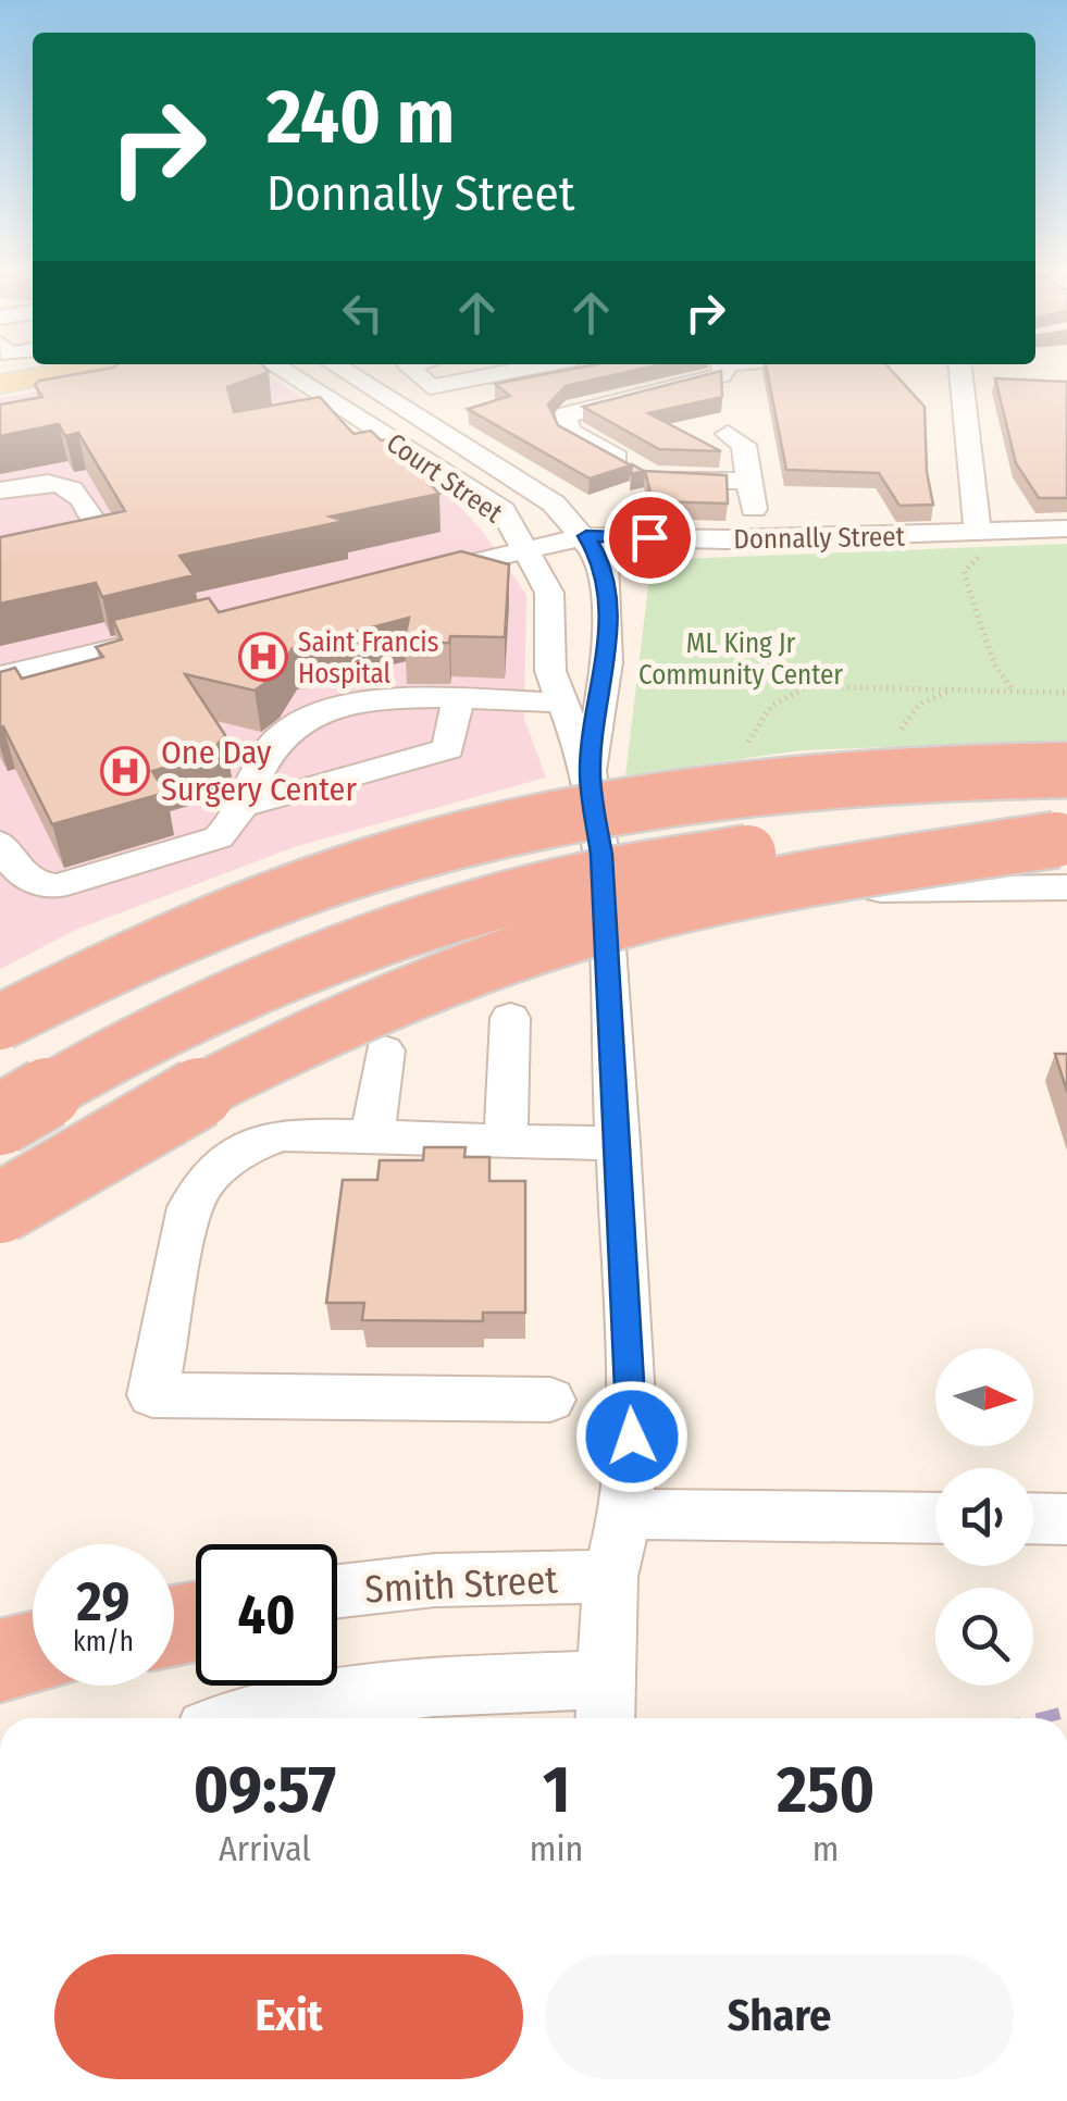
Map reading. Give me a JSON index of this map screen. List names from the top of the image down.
{
  "streets": {
    "street": ["Court Street", "Donnally Street", "Smith Street"]
  },
  "crossings": [
    ["Court Street", "Donnally Street"],
    ["Court Street", "Smith Street"]
  ],
  "parks": ["ML King Jr Community Center"],
  "places": {
    "hospital": ["Saint Francis Hospital", "One Day Surgery Center"]
  },
  "north": "right",
  "page": {
    "turn": ["240 m", "Donnally Street"],
    "speed": "29 km/h",
    "limit": "40",
    "eta": [
      "09:57",
      "Arrival",
      "1",
      "min",
      "250",
      "m"
    ],
    "buttons": ["Exit", "Share"]
  }
}
